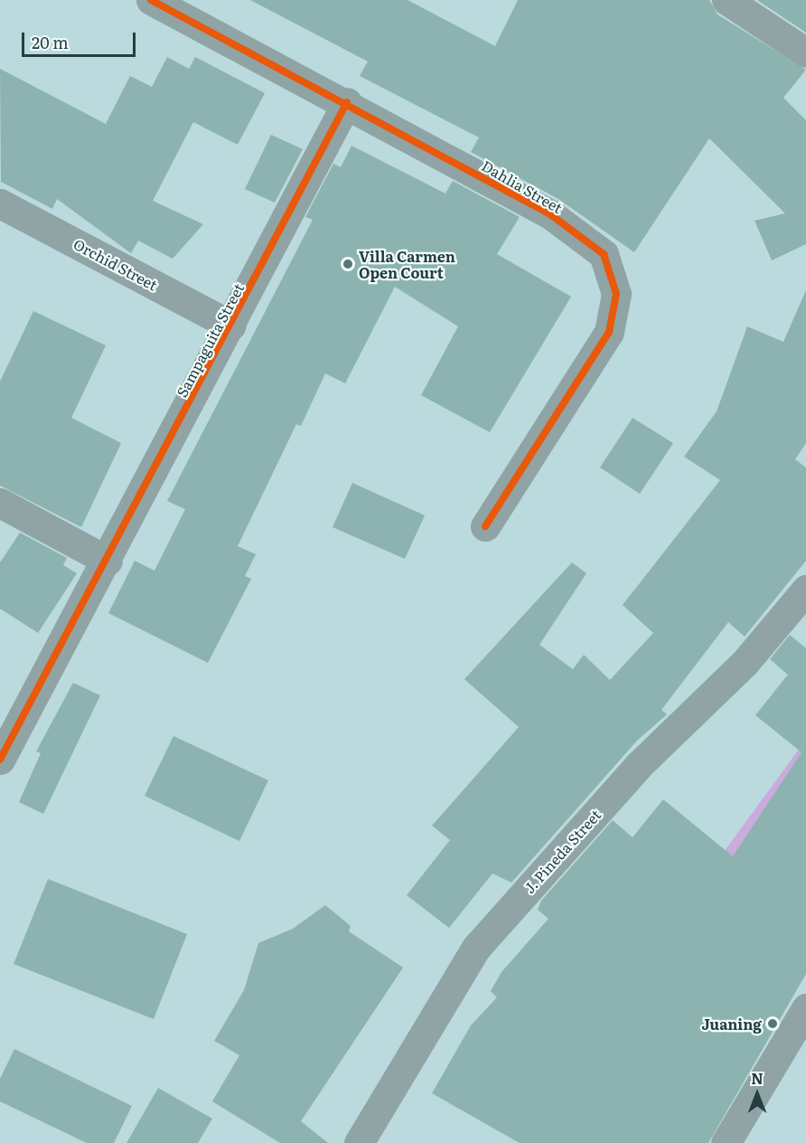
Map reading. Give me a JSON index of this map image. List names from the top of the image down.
{
  "streets": {
    "street": [
      "Dahlia Street",
      "Orchid Street",
      "Sampaguita Street",
      "J. Pineda Street"
    ]
  },
  "crossings": [
    ["Dahlia Street", "Sampaguita Street"],
    ["Orchid Street", "Sampaguita Street"]
  ],
  "places": ["Villa Carmen Open Court", "Juaning"],
  "scale_bar": "20 m",
  "north": "top"
}
